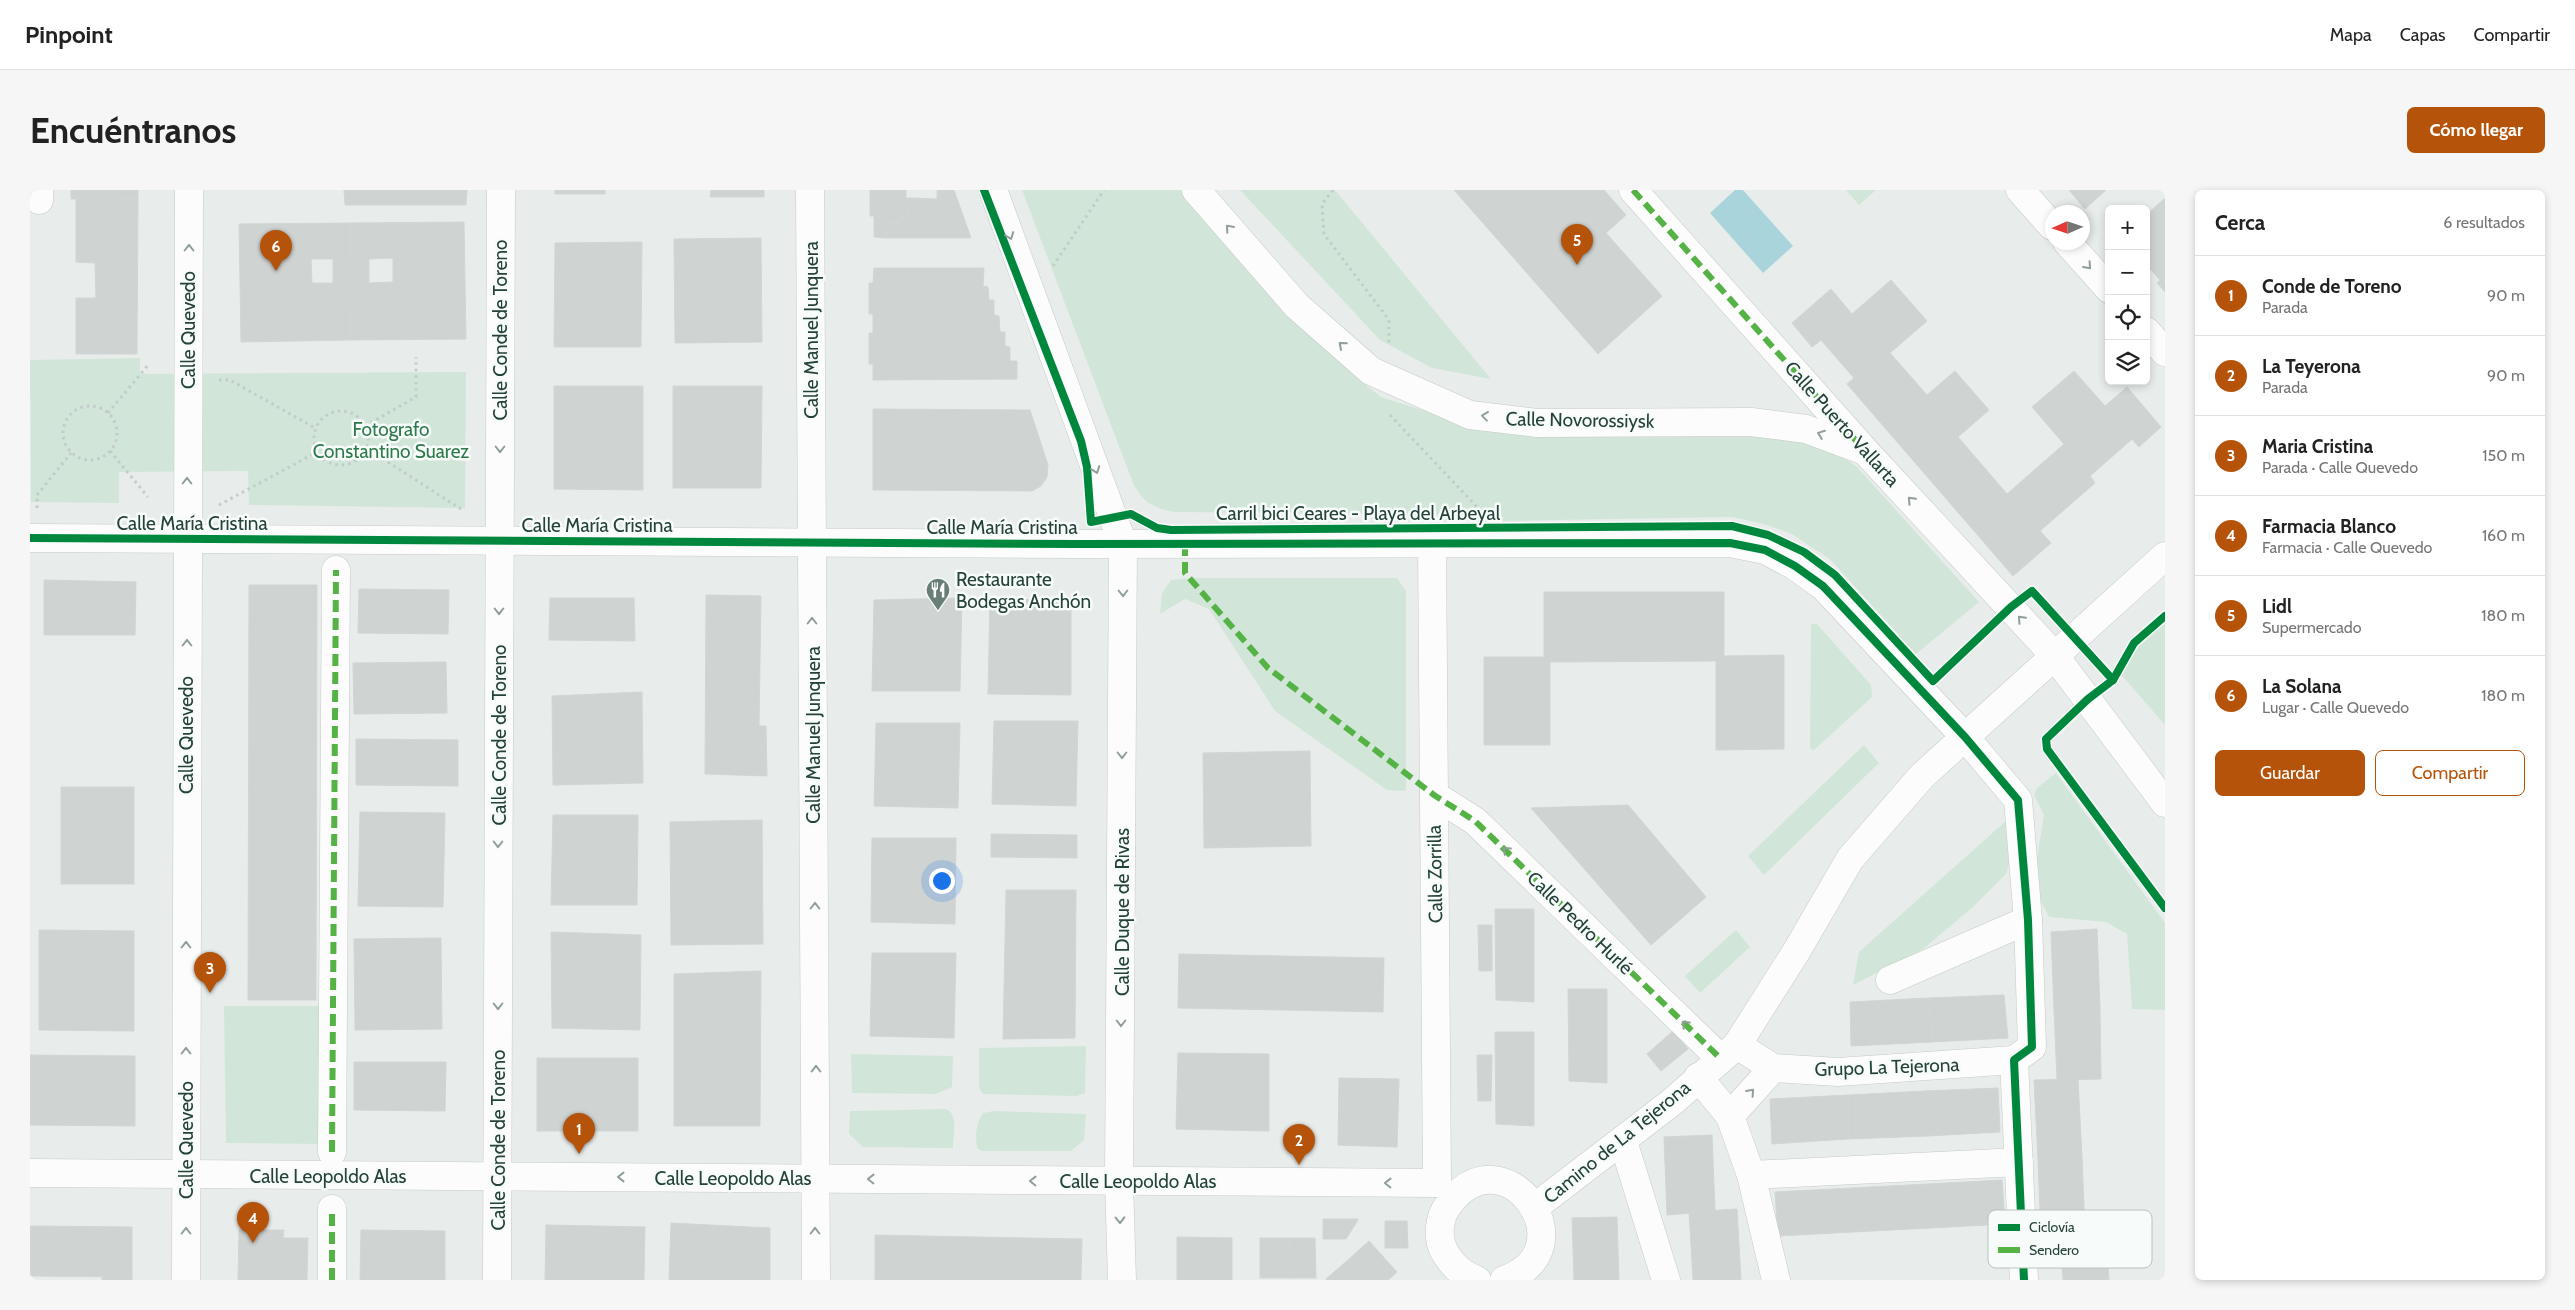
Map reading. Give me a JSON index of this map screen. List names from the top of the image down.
{
  "streets": {
    "street": [
      "Calle Quevedo",
      "Calle Conde de Toreno",
      "Calle Manuel Junquera",
      "Calle Novorossiysk",
      "Calle Puerto Vallarta",
      "Calle María Cristina",
      "Calle Zorrilla",
      "Calle Duque de Rivas",
      "Calle Pedro Hurlé",
      "Grupo La Tejerona",
      "Camino de La Tejerona",
      "Calle Leopoldo Alas"
    ],
    "cycle path": ["Carril bici Ceares - Playa del Arbeyal"]
  },
  "crossings": [
    ["Calle Quevedo", "Calle María Cristina"],
    ["Calle Quevedo", "Calle Leopoldo Alas"],
    ["Calle Conde de Toreno", "Calle María Cristina"],
    ["Calle Conde de Toreno", "Calle Leopoldo Alas"],
    ["Calle Manuel Junquera", "Calle María Cristina"],
    ["Calle Manuel Junquera", "Calle Leopoldo Alas"],
    ["Calle Novorossiysk", "Calle Puerto Vallarta"],
    ["Calle Puerto Vallarta", "Camino de La Tejerona"],
    ["Calle María Cristina", "Calle Zorrilla"],
    ["Calle María Cristina", "Calle Duque de Rivas"],
    ["Calle María Cristina", "Camino de La Tejerona"],
    ["Calle Zorrilla", "Calle Pedro Hurlé"],
    ["Calle Zorrilla", "Calle Leopoldo Alas"],
    ["Calle Duque de Rivas", "Calle Leopoldo Alas"],
    ["Calle Pedro Hurlé", "Grupo La Tejerona"],
    ["Calle Pedro Hurlé", "Camino de La Tejerona"],
    ["Grupo La Tejerona", "Camino de La Tejerona"]
  ],
  "one_way": [
    "Calle Manuel Junquera",
    "Calle Novorossiysk",
    "Calle Duque de Rivas",
    "Calle Pedro Hurlé",
    "Calle Leopoldo Alas"
  ],
  "parks": ["Fotografo Constantino Suarez"],
  "places": {
    "restaurant": ["Restaurante Bodegas Anchón"]
  },
  "legend": ["Ciclovía", "Sendero"],
  "north": "left",
  "page": {
    "header": "Pinpoint",
    "nav": ["Mapa", "Capas", "Compartir"],
    "buttons": [
      "Cómo llegar",
      ["Guardar", "Compartir"]
    ],
    "title": "Encuéntranos",
    "heading": ["Cerca", "6 resultados"],
    "map_buttons": ["+", "−"],
    "pins": [
      "5",
      "6",
      "3",
      "1",
      "2",
      "4"
    ],
    "list": [
      {
        "mark": "1",
        "name": "Conde de Toreno",
        "note": "Parada",
        "value": "90 m"
      },
      {
        "mark": "2",
        "name": "La Teyerona",
        "note": "Parada",
        "value": "90 m"
      },
      {
        "mark": "3",
        "name": "Maria Cristina",
        "note": "Parada · Calle Quevedo",
        "value": "150 m"
      },
      {
        "mark": "4",
        "name": "Farmacia Blanco",
        "note": "Farmacia · Calle Quevedo",
        "value": "160 m"
      },
      {
        "mark": "5",
        "name": "Lidl",
        "note": "Supermercado",
        "value": "180 m"
      },
      {
        "mark": "6",
        "name": "La Solana",
        "note": "Lugar · Calle Quevedo",
        "value": "180 m"
      }
    ]
  }
}
